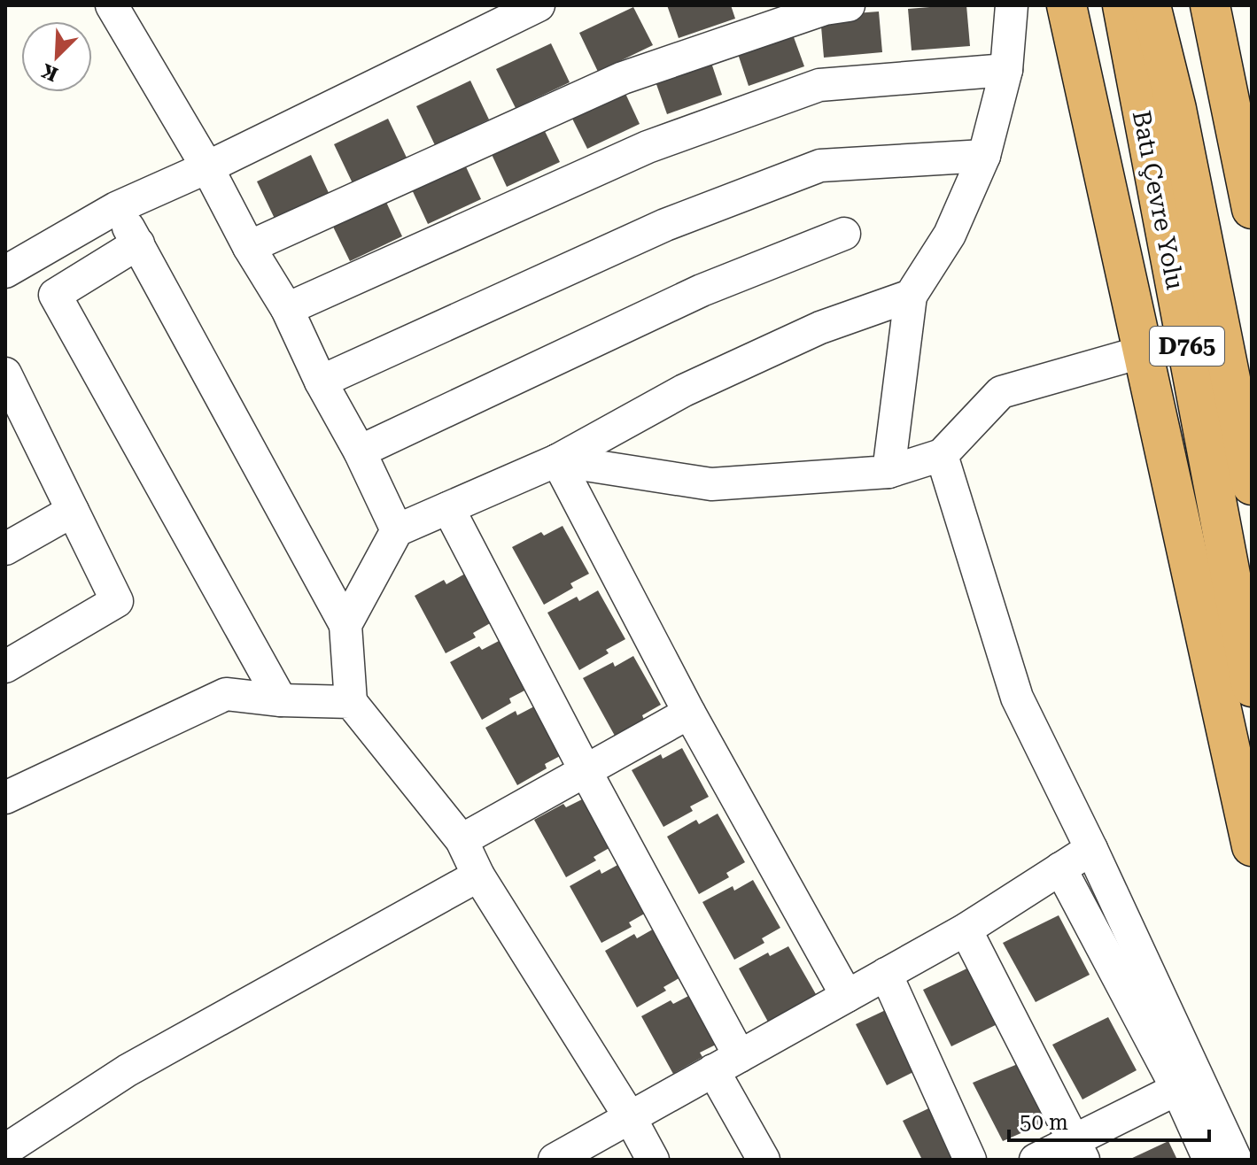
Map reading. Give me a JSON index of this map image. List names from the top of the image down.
{
  "streets": {
    "highway": ["Batı Çevre Yolu", "D765"]
  },
  "scale_bar": "50 m",
  "north": "bottom left"
}
